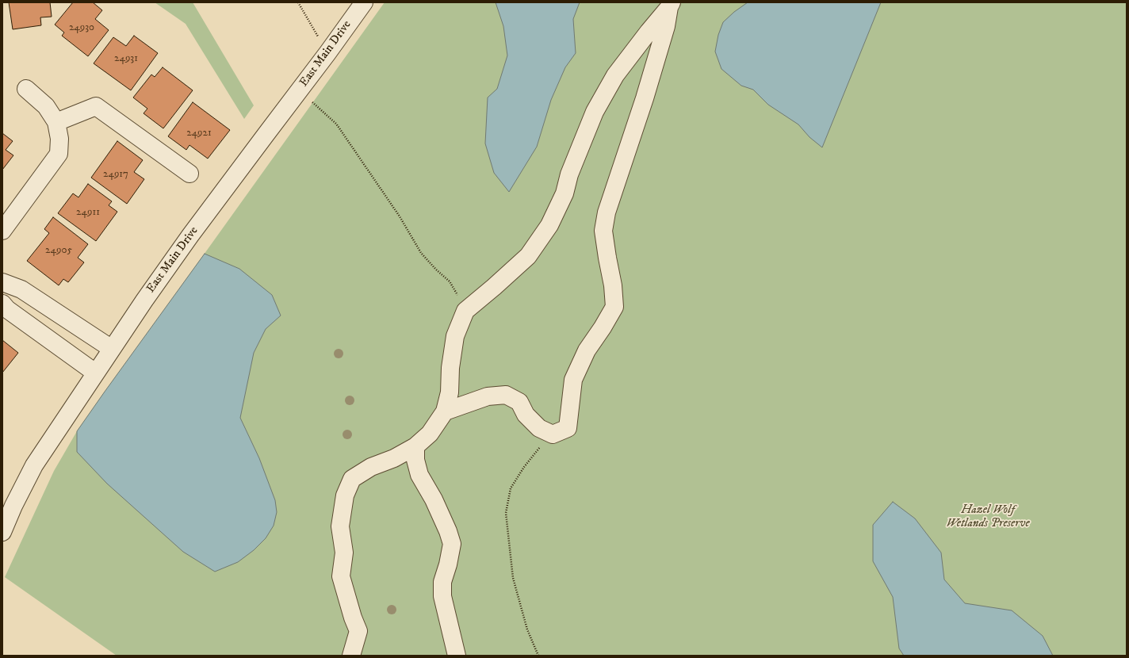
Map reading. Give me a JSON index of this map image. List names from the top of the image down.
{
  "streets": {
    "street": ["East Main Drive"]
  },
  "parks": ["Hazel Wolf Wetlands Preserve"],
  "house_numbers": [
    "24930",
    "24931",
    "24921",
    "24917",
    "24911",
    "24905"
  ]
}
